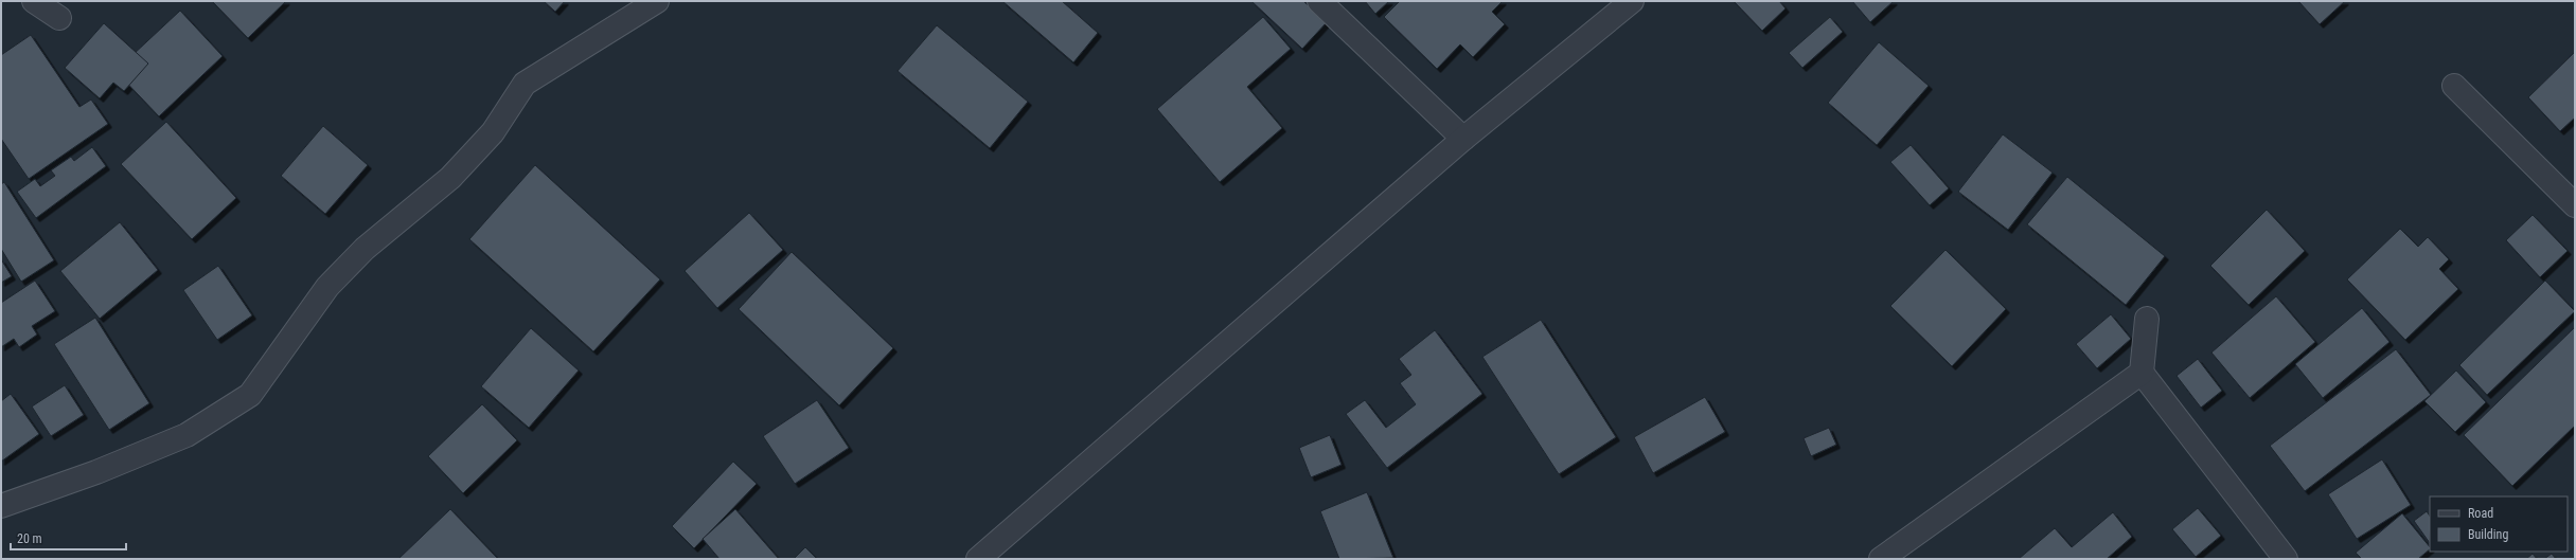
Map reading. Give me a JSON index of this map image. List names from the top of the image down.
{
  "legend": ["Road", "Building"],
  "scale_bar": "20 m"
}
